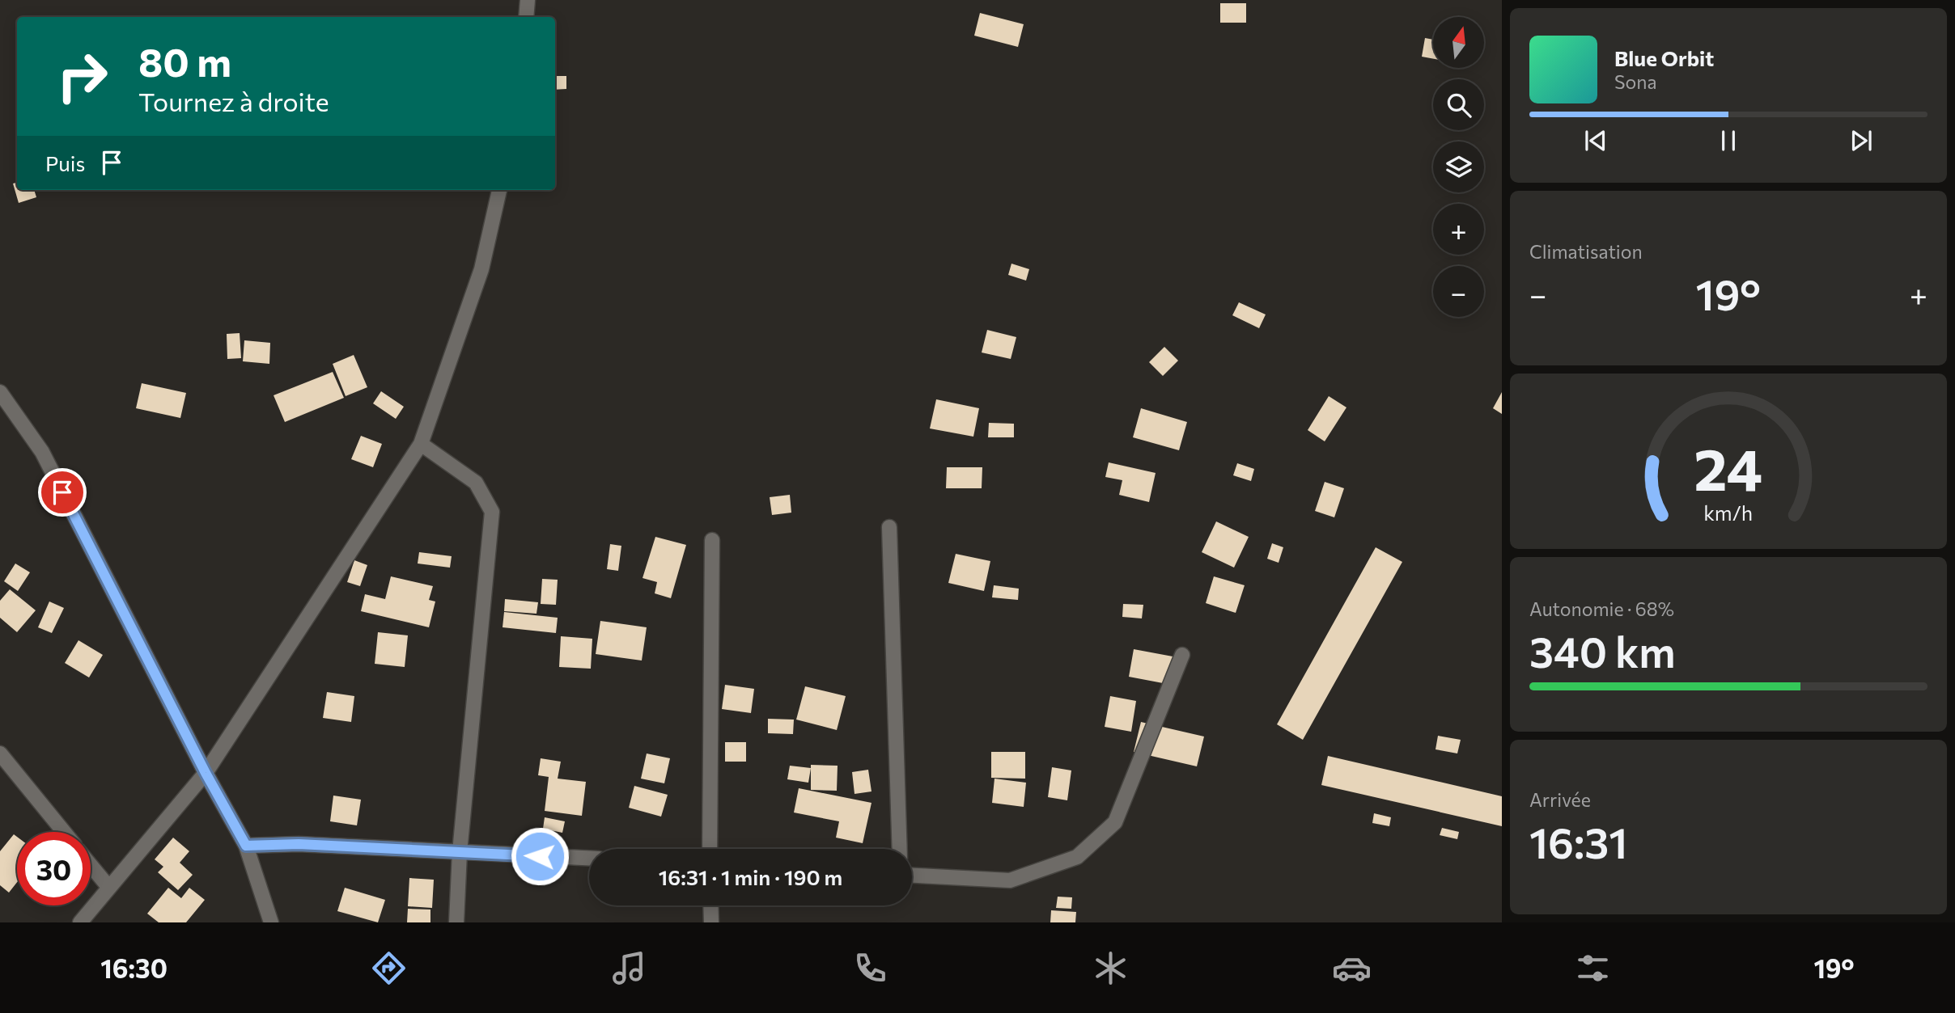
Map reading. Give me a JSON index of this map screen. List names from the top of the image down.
{
  "north": "top",
  "page": {
    "map_buttons": ["+", "−"],
    "turn": ["80 m", "Tournez à droite"],
    "song": ["Blue Orbit", "Sona"],
    "then": "Puis",
    "tile": [
      "Climatisation",
      ["Autonomie · 68%", "340 km"],
      ["Arrivée", "16:31"]
    ],
    "heat": ["−", "19°", "+"],
    "limit": "30",
    "trip": "16:31 · 1 min · 190 m",
    "tabs": ["16:30", "19°"],
    "gauge": ["24", "km/h"]
  }
}
